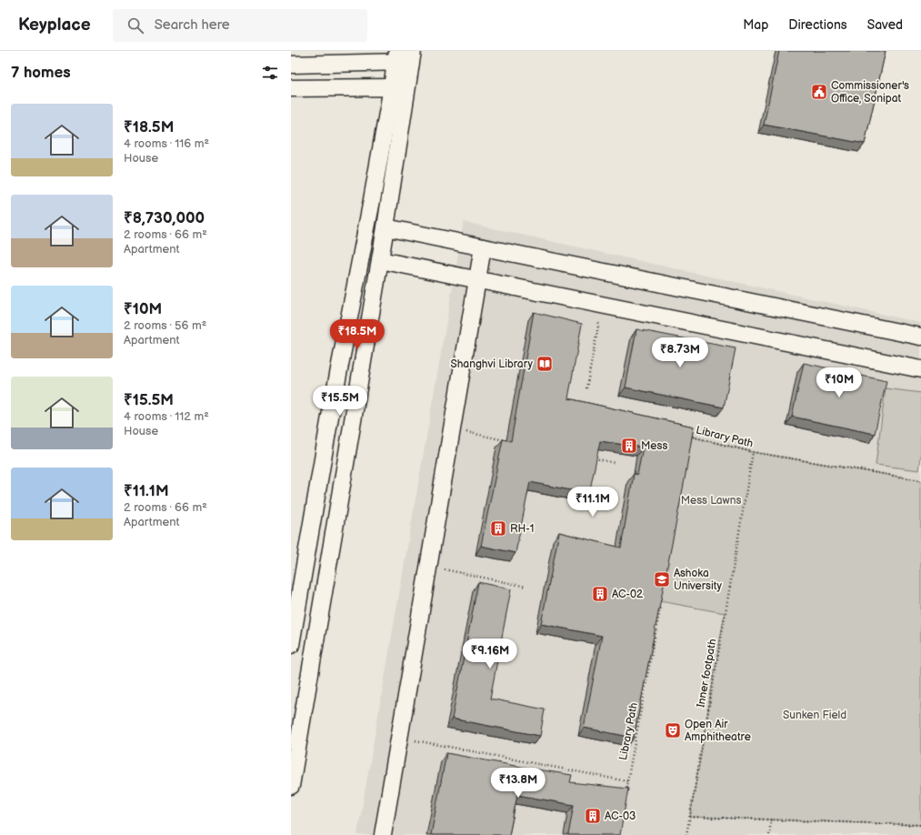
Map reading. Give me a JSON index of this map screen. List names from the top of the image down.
{
  "streets": {
    "path": ["Library Path", "Inner footpath"]
  },
  "crossings": [
    ["Library Path", "Inner footpath"]
  ],
  "parks": ["Mess Lawns", "Sunken Field"],
  "places": {
    "public building": ["Commissioner's Office, Sonipat"],
    "library": ["Shanghvi Library"],
    "building": [
      "Mess",
      "RH-1",
      "AC-02",
      "AC-03"
    ],
    "school or university": ["Ashoka University"],
    "theatre": ["Open Air Amphitheatre"]
  },
  "page": {
    "header": "Keyplace",
    "search": "Search here",
    "nav": ["Map", "Directions", "Saved"],
    "heading": "7 homes",
    "list": [
      {
        "name": "₹18.5M",
        "note": "4 rooms · 116 m² · House"
      },
      {
        "name": "₹8,730,000",
        "note": "2 rooms · 66 m² · Apartment"
      },
      {
        "name": "₹10M",
        "note": "2 rooms · 56 m² · Apartment"
      },
      {
        "name": "₹15.5M",
        "note": "4 rooms · 112 m² · House"
      },
      {
        "name": "₹11.1M",
        "note": "2 rooms · 66 m² · Apartment"
      }
    ],
    "price": [
      "₹18.5M",
      "₹8.73M",
      "₹10M",
      "₹15.5M",
      "₹11.1M",
      "₹9.16M",
      "₹13.8M"
    ]
  }
}
